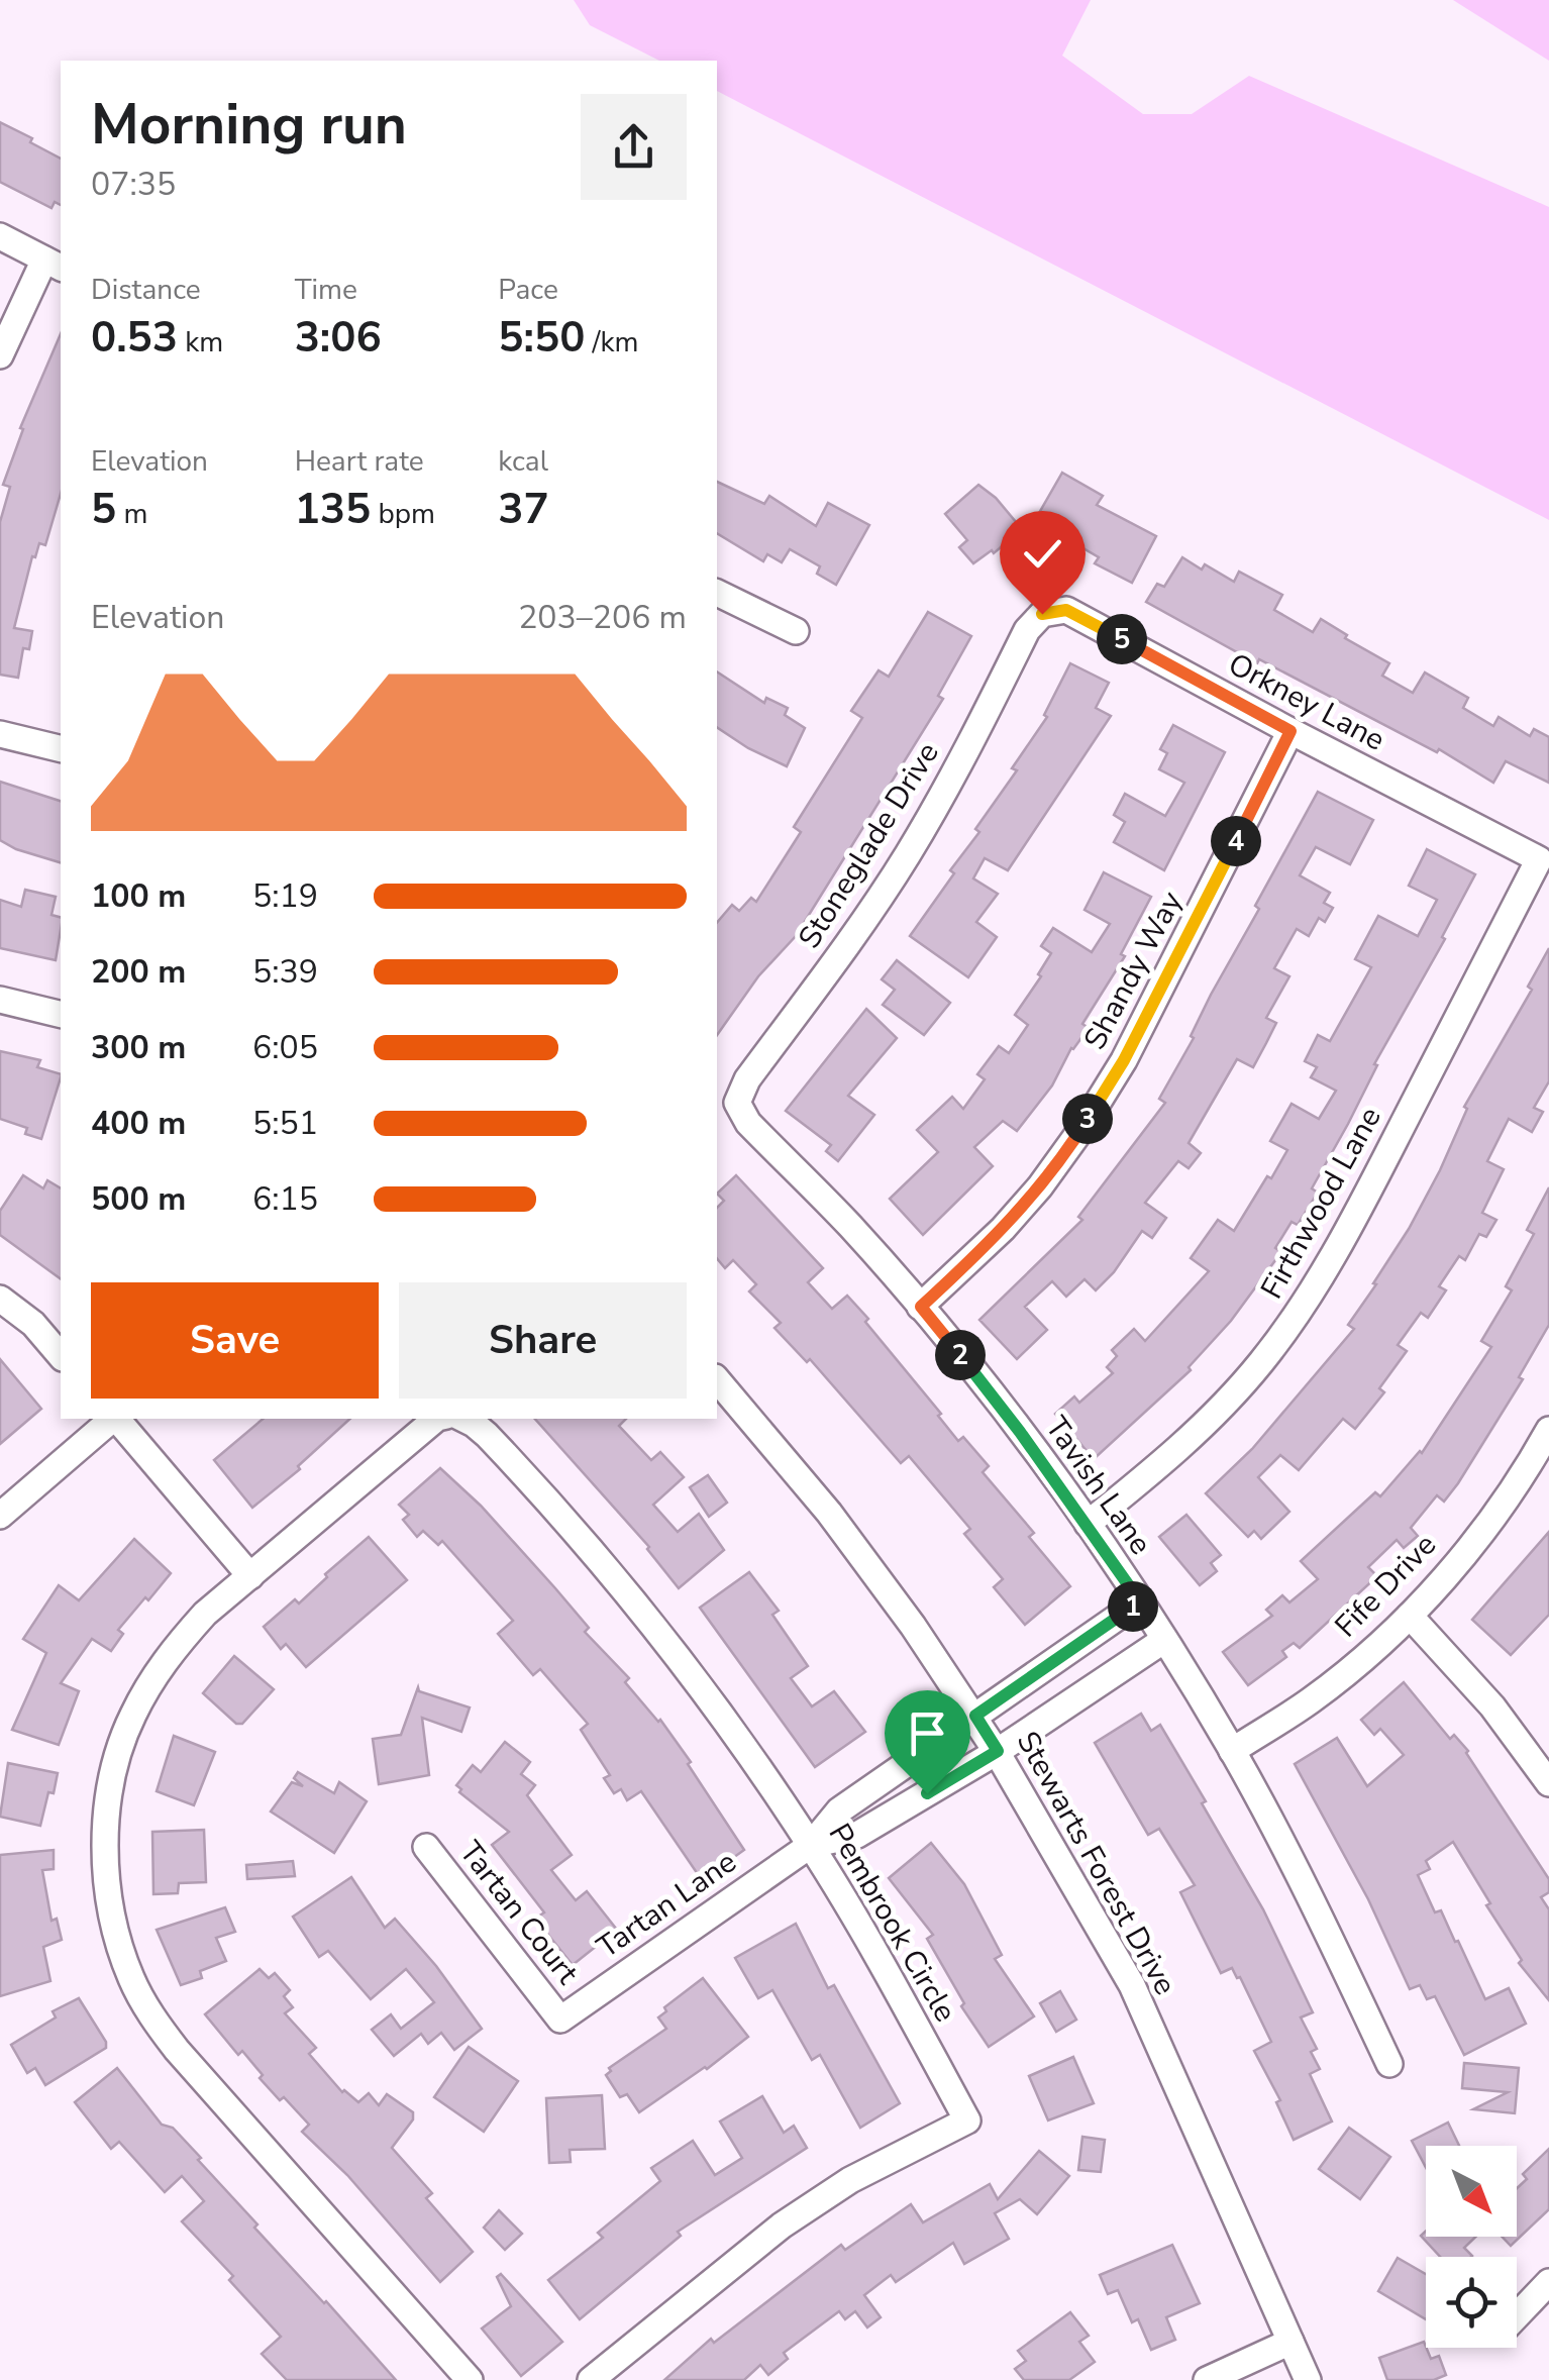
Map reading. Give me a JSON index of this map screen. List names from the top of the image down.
{
  "streets": {
    "street": [
      "Orkney Lane",
      "Stoneglade Drive",
      "Shandy Way",
      "Firthwood Lane",
      "Tavish Lane",
      "Fife Drive",
      "Stewarts Forest Drive",
      "Tartan Lane",
      "Tartan Court",
      "Pembrook Circle"
    ]
  },
  "crossings": [
    ["Orkney Lane", "Stoneglade Drive"],
    ["Orkney Lane", "Shandy Way"],
    ["Orkney Lane", "Firthwood Lane"],
    ["Stoneglade Drive", "Tavish Lane"],
    ["Shandy Way", "Tavish Lane"],
    ["Firthwood Lane", "Tavish Lane"],
    ["Tavish Lane", "Fife Drive"],
    ["Tavish Lane", "Tartan Lane"],
    ["Stewarts Forest Drive", "Tartan Lane"],
    ["Tartan Lane", "Tartan Court"],
    ["Tartan Lane", "Pembrook Circle"]
  ],
  "north": "bottom right",
  "page": {
    "heading": ["Morning run", "07:35"],
    "stats": [
      ["Distance", "0.53 km"],
      ["Time", "3:06"],
      ["Pace", "5:50 /km"],
      ["Elevation", "5 m"],
      ["Heart rate", "135 bpm"],
      ["kcal", "37"]
    ],
    "chart": ["Elevation", "203–206 m"],
    "pins": [
      "5",
      "4",
      "3",
      "2",
      "1"
    ],
    "list": [
      {
        "name": "100 m",
        "note": "5:19"
      },
      {
        "name": "200 m",
        "note": "5:39"
      },
      {
        "name": "300 m",
        "note": "6:05"
      },
      {
        "name": "400 m",
        "note": "5:51"
      },
      {
        "name": "500 m",
        "note": "6:15"
      }
    ],
    "buttons": ["Save", "Share"]
  }
}
